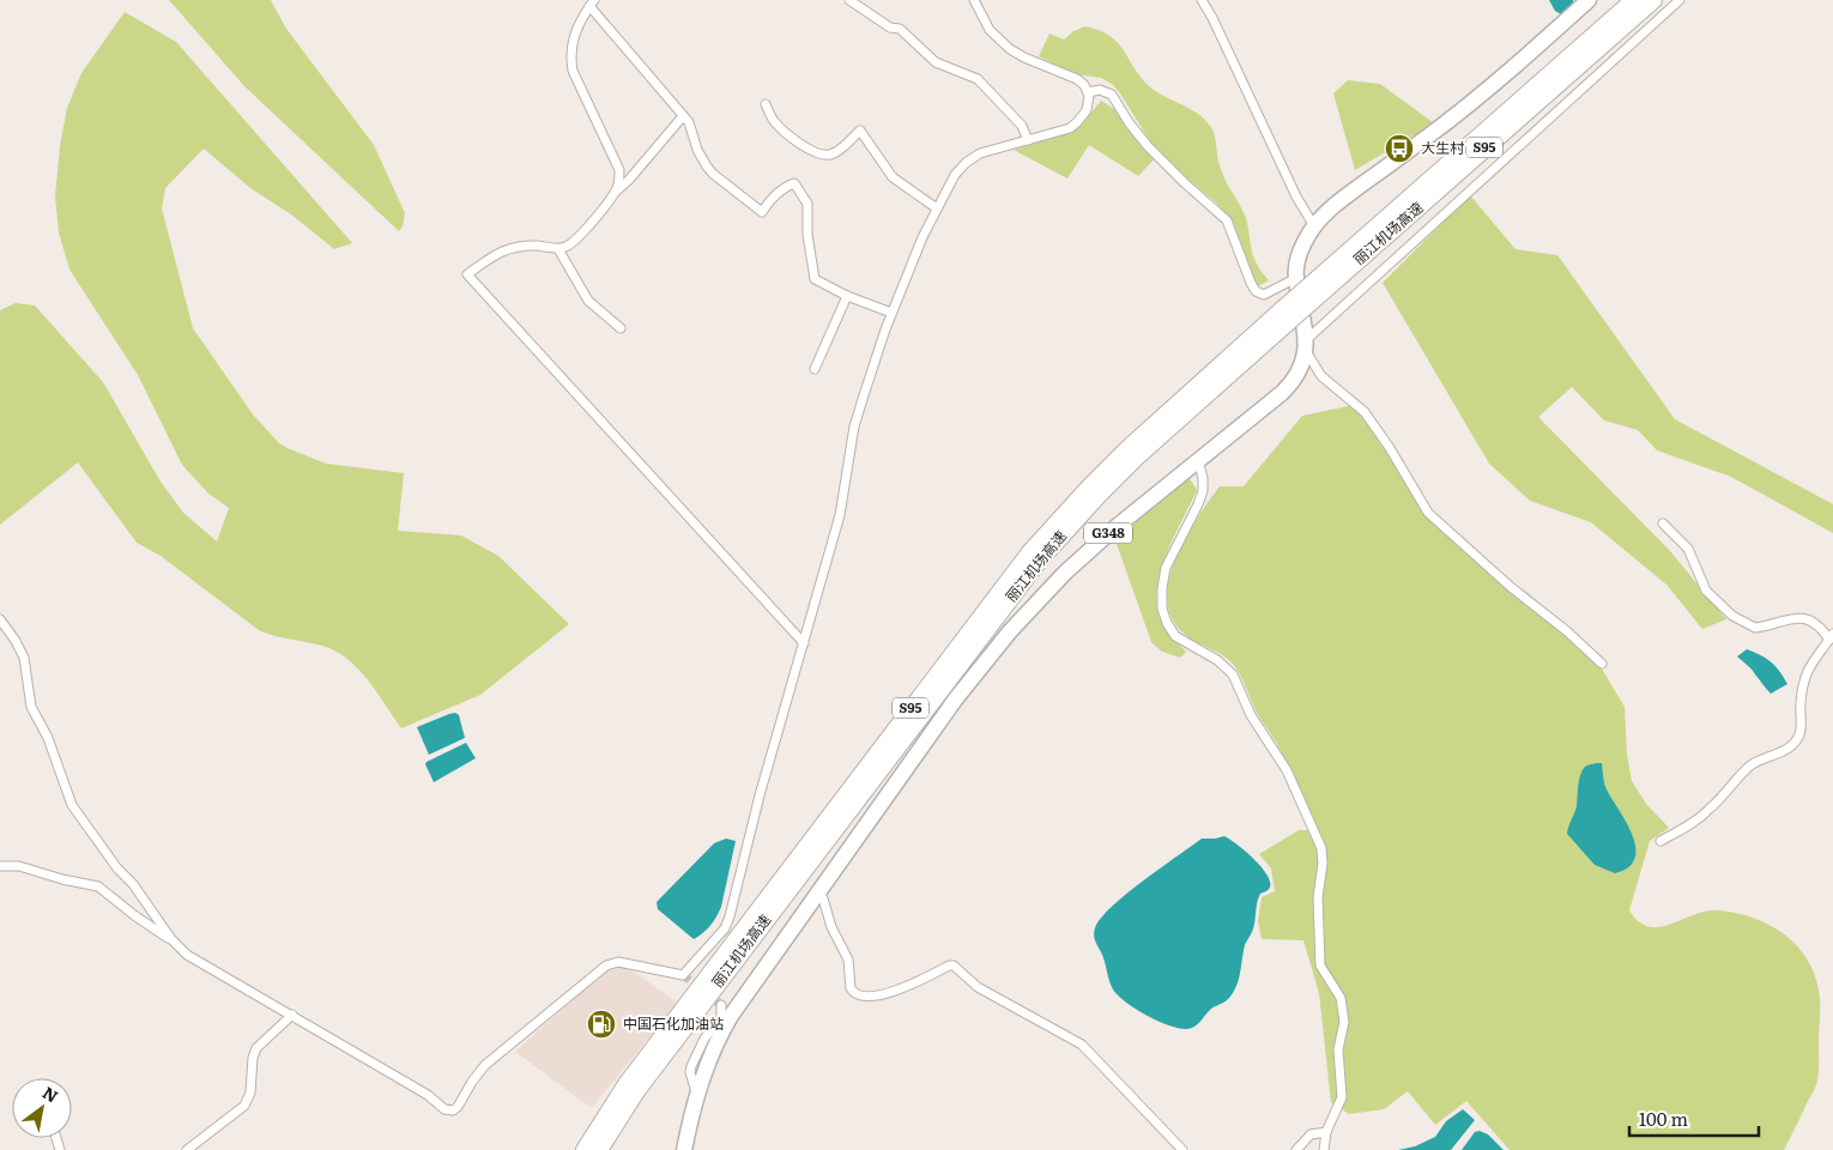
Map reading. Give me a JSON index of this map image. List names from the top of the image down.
{
  "streets": {
    "highway": ["S95", "丽江机场高速", "G348"]
  },
  "places": {
    "bus stop": ["大生村"],
    "fuel station": ["中国石化加油站"]
  },
  "scale_bar": "100 m",
  "north": "top right"
}
